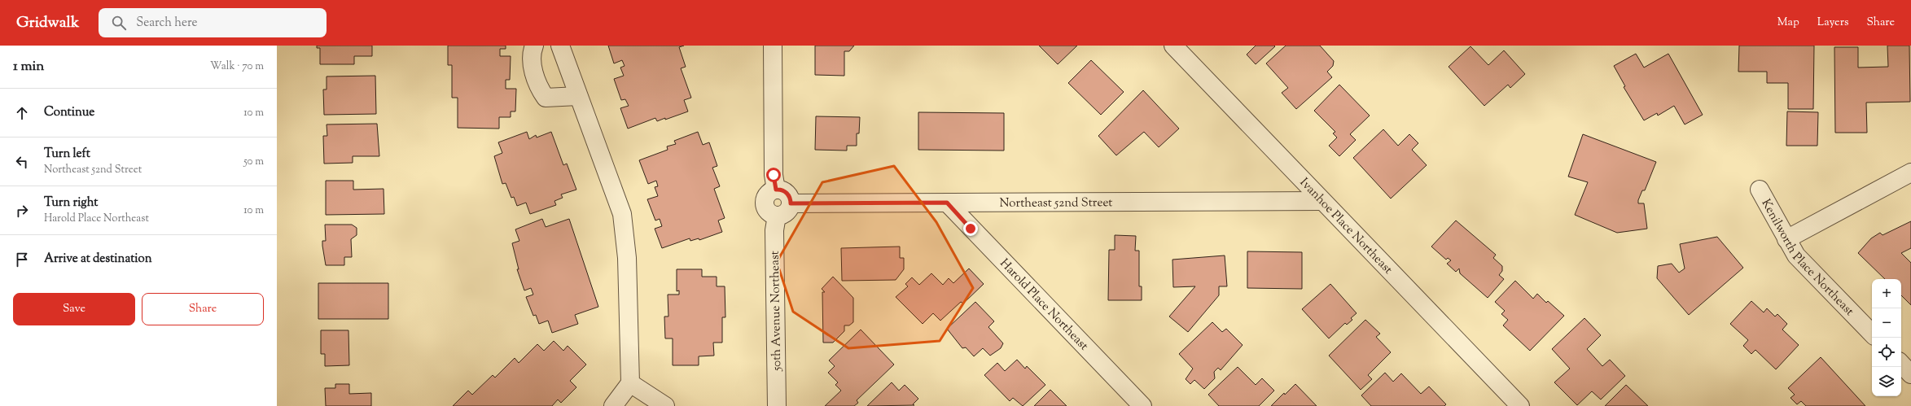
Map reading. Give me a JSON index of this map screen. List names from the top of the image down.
{
  "streets": {
    "street": [
      "Northeast 52nd Street",
      "Ivanhoe Place Northeast",
      "Kenilworth Place Northeast",
      "Harold Place Northeast",
      "50th Avenue Northeast"
    ]
  },
  "crossings": [
    ["Northeast 52nd Street", "Ivanhoe Place Northeast"],
    ["Northeast 52nd Street", "Harold Place Northeast"],
    ["Northeast 52nd Street", "50th Avenue Northeast"]
  ],
  "page": {
    "header": "Gridwalk",
    "search": "Search here",
    "nav": ["Map", "Layers", "Share"],
    "heading": ["1 min", "Walk · 70 m"],
    "list": [
      ["Continue", "10 m"],
      ["Turn left", "Northeast 52nd Street", "50 m"],
      ["Turn right", "Harold Place Northeast", "10 m"],
      "Arrive at destination"
    ],
    "map_buttons": ["+", "−"],
    "buttons": ["Save", "Share"]
  }
}
